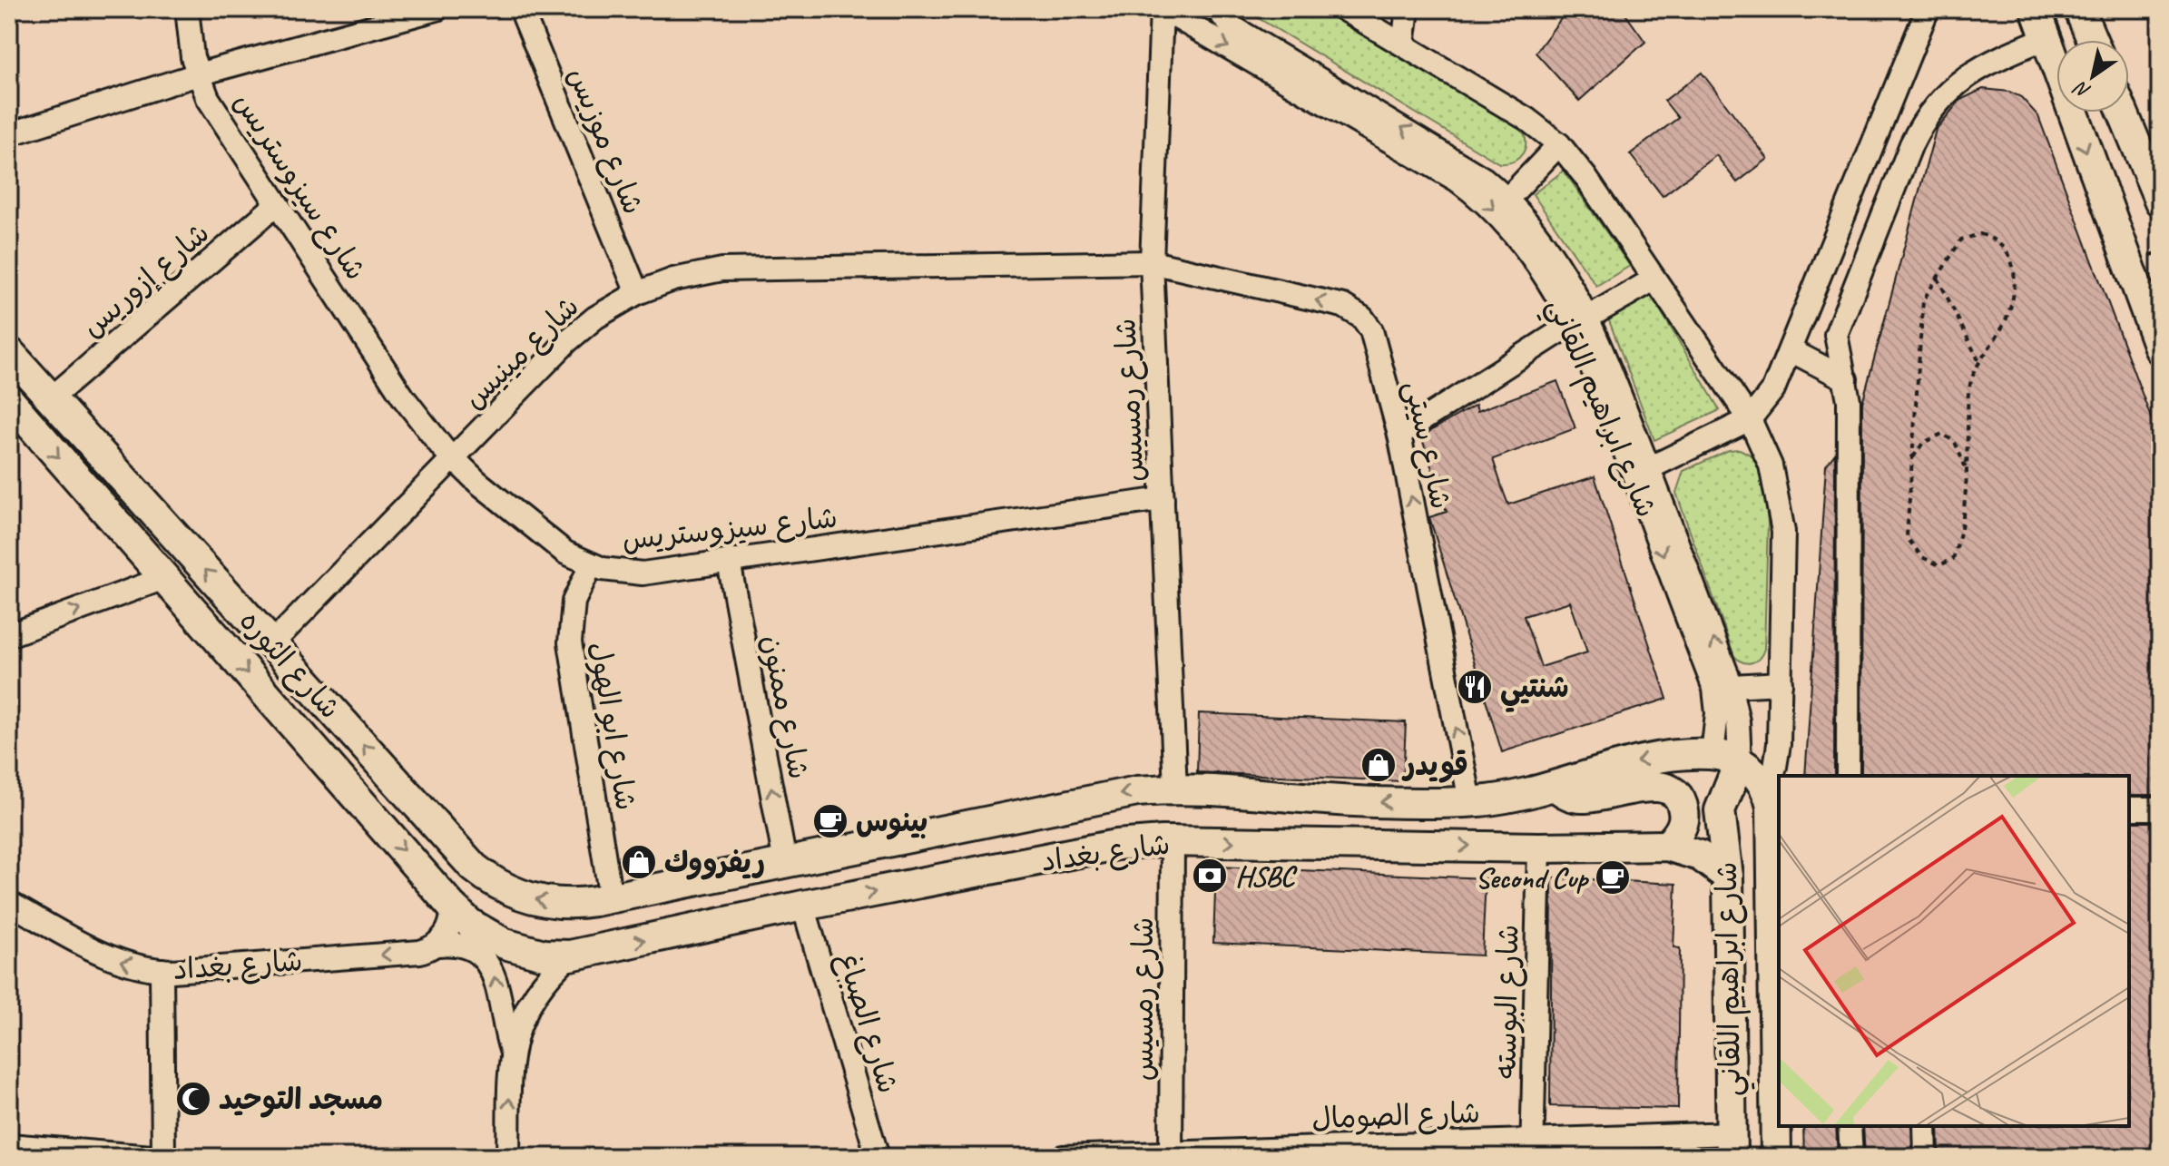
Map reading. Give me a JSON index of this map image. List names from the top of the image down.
{
  "streets": {
    "main road": ["شارع ابراهيم اللقاني", "شارع الثوره", "شارع بغداد"],
    "street": [
      "شارع موزيس",
      "شارع سيزوستريس",
      "شارع إزوريس",
      "شارع مينيس",
      "شارع رمسيس",
      "شارع سيتى",
      "شارع ممنون",
      "شارع ابو الهول",
      "شارع البوسته",
      "شارع الصباغ",
      "شارع الصومال"
    ]
  },
  "crossings": [
    ["شارع موزيس", "شارع مينيس"],
    ["شارع سيزوستريس", "شارع إزوريس"],
    ["شارع سيزوستريس", "شارع مينيس"],
    ["شارع سيزوستريس", "شارع رمسيس"],
    ["شارع سيزوستريس", "شارع ممنون"],
    ["شارع سيزوستريس", "شارع ابو الهول"],
    ["شارع إزوريس", "شارع الثوره"],
    ["شارع مينيس", "شارع رمسيس"],
    ["شارع مينيس", "شارع سيتى"],
    ["شارع مينيس", "شارع الثوره"],
    ["شارع رمسيس", "شارع ابراهيم اللقاني"],
    ["شارع رمسيس", "شارع سيتى"],
    ["شارع رمسيس", "شارع بغداد"],
    ["شارع رمسيس", "شارع الصومال"],
    ["شارع ابراهيم اللقاني", "شارع بغداد"],
    ["شارع ابراهيم اللقاني", "شارع الصومال"],
    ["شارع سيتى", "شارع بغداد"],
    ["شارع الثوره", "شارع ابو الهول"],
    ["شارع الثوره", "شارع بغداد"],
    ["شارع ممنون", "شارع بغداد"],
    ["شارع ابو الهول", "شارع بغداد"],
    ["شارع بغداد", "شارع البوسته"],
    ["شارع بغداد", "شارع الصباغ"],
    ["شارع البوسته", "شارع الصومال"]
  ],
  "one_way": ["شارع سيتى", "شارع ممنون"],
  "places": {
    "restaurant": ["شنتيي"],
    "shop": ["قويدر", "ريفرووك"],
    "cafe": ["بينوس", "Second Cup"],
    "bank": ["HSBC"],
    "mosque": ["مسجد التوحيد"]
  },
  "north": "bottom left"
}
